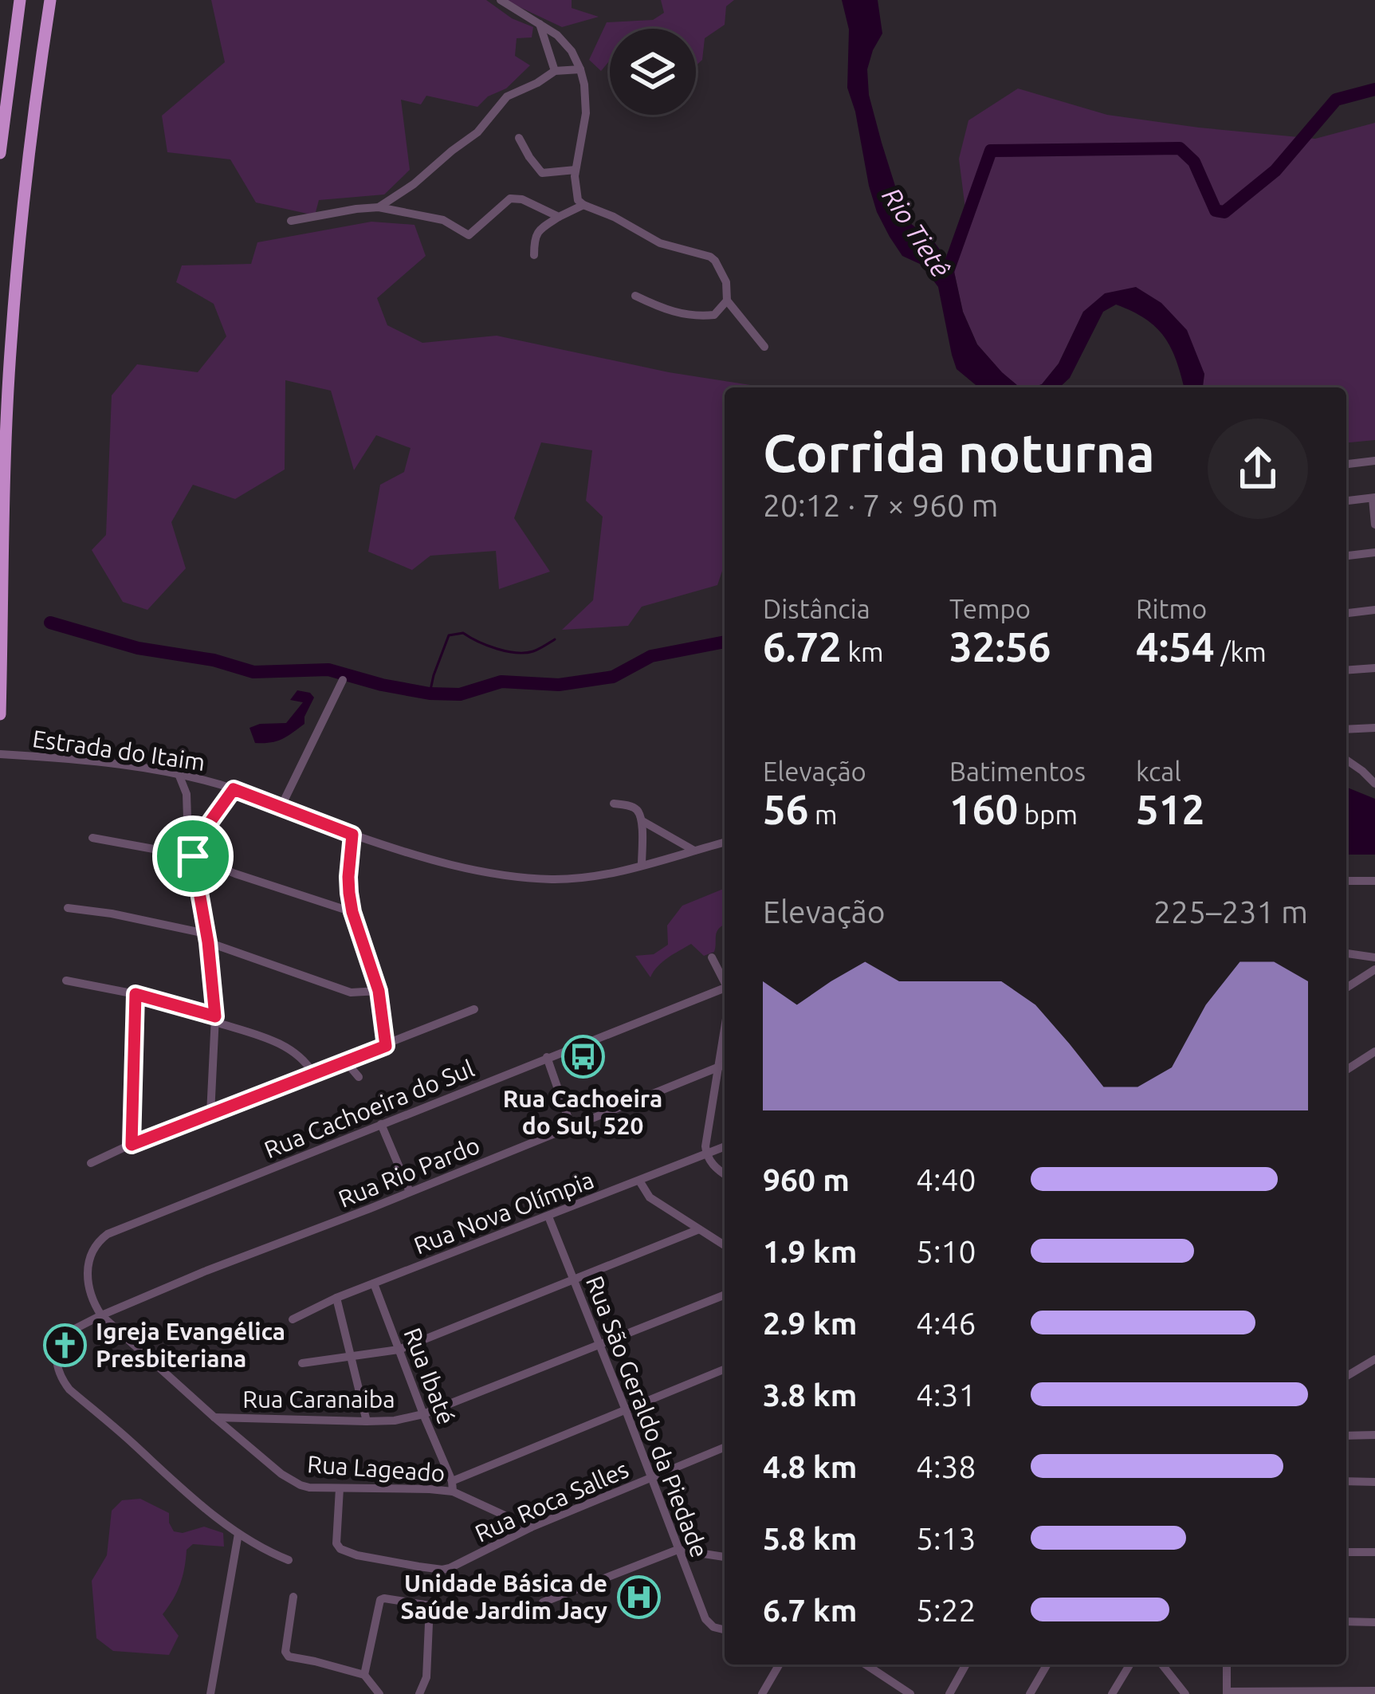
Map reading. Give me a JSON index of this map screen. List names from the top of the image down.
{
  "streets": {
    "street": [
      "Estrada do Itaim",
      "Rua Cachoeira do Sul",
      "Rua Rio Pardo",
      "Rua Nova Olímpia",
      "Rua Ibaté",
      "Rua Caranaiba",
      "Rua São Geraldo da Piedade",
      "Rua Lageado",
      "Rua Roca Salles"
    ]
  },
  "crossings": [
    ["Rua Cachoeira do Sul", "Rua Rio Pardo"],
    ["Rua Cachoeira do Sul", "Rua Lageado"],
    ["Rua Rio Pardo", "Rua Lageado"],
    ["Rua Nova Olímpia", "Rua Ibaté"],
    ["Rua Nova Olímpia", "Rua São Geraldo da Piedade"],
    ["Rua Ibaté", "Rua Caranaiba"],
    ["Rua Ibaté", "Rua Lageado"],
    ["Rua Caranaiba", "Rua São Geraldo da Piedade"],
    ["Rua Caranaiba", "Rua Lageado"],
    ["Rua São Geraldo da Piedade", "Rua Roca Salles"],
    ["Rua Lageado", "Rua Roca Salles"]
  ],
  "water": ["Rio Tietê"],
  "places": {
    "bus stop": ["Rua Cachoeira do Sul, 520"],
    "church": ["Igreja Evangélica Presbiteriana"],
    "hospital": ["Unidade Básica de Saúde Jardim Jacy"]
  },
  "page": {
    "heading": ["Corrida noturna", "20:12 · 7 × 960 m"],
    "stats": [
      ["Distância", "6.72 km"],
      ["Tempo", "32:56"],
      ["Ritmo", "4:54 /km"],
      ["Elevação", "56 m"],
      ["Batimentos", "160 bpm"],
      ["kcal", "512"]
    ],
    "chart": ["Elevação", "225–231 m"],
    "list": [
      {
        "name": "960 m",
        "note": "4:40"
      },
      {
        "name": "1.9 km",
        "note": "5:10"
      },
      {
        "name": "2.9 km",
        "note": "4:46"
      },
      {
        "name": "3.8 km",
        "note": "4:31"
      },
      {
        "name": "4.8 km",
        "note": "4:38"
      },
      {
        "name": "5.8 km",
        "note": "5:13"
      },
      {
        "name": "6.7 km",
        "note": "5:22"
      }
    ]
  }
}
